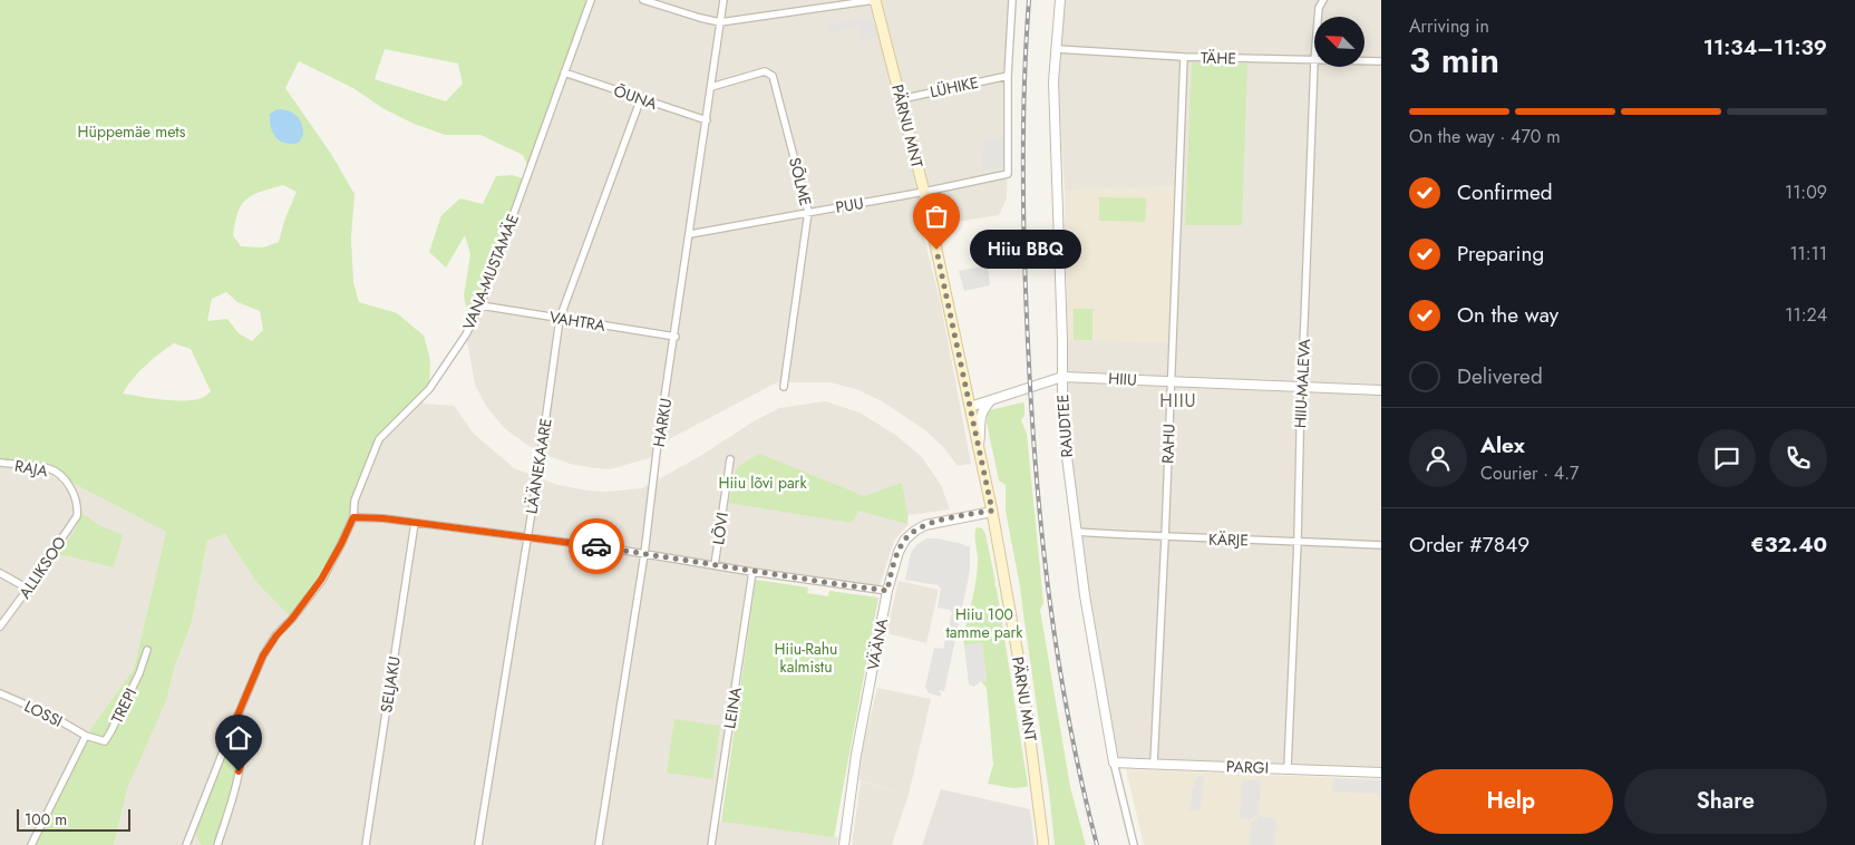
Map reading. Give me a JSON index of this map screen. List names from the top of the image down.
{
  "streets": {
    "main road": ["PÄRNU MNT"],
    "street": [
      "TÄHE",
      "LÜHIKE",
      "ÕUNA",
      "SÕLME",
      "PUU",
      "VANA-MUSTAMÄE",
      "VAHTRA",
      "HIIU",
      "HIIU-MALEVA",
      "HARKU",
      "RAUDTEE",
      "RAHU",
      "LÄÄNEKAARE",
      "RAJA",
      "LÕVI",
      "KÄRJE",
      "ALLIKSOO",
      "VÄÄNA",
      "SELJAKU",
      "TREPI",
      "LEINA",
      "LOSSI",
      "PARGI"
    ]
  },
  "crossings": [
    ["TÄHE", "HIIU-MALEVA"],
    ["TÄHE", "RAUDTEE"],
    ["TÄHE", "RAHU"],
    ["LÜHIKE", "PÄRNU MNT"],
    ["LÜHIKE", "PUU"],
    ["ÕUNA", "VANA-MUSTAMÄE"],
    ["ÕUNA", "HARKU"],
    ["ÕUNA", "LÄÄNEKAARE"],
    ["PÄRNU MNT", "PUU"],
    ["PÄRNU MNT", "HIIU"],
    ["PÄRNU MNT", "VÄÄNA"],
    ["SÕLME", "PUU"],
    ["SÕLME", "HARKU"],
    ["PUU", "HARKU"],
    ["VANA-MUSTAMÄE", "VAHTRA"],
    ["VAHTRA", "HARKU"],
    ["VAHTRA", "LÄÄNEKAARE"],
    ["HIIU", "HIIU-MALEVA"],
    ["HIIU", "RAUDTEE"],
    ["HIIU", "RAHU"],
    ["HIIU-MALEVA", "KÄRJE"],
    ["HIIU-MALEVA", "PARGI"],
    ["RAUDTEE", "KÄRJE"],
    ["RAUDTEE", "PARGI"],
    ["RAHU", "KÄRJE"],
    ["RAHU", "PARGI"],
    ["RAJA", "ALLIKSOO"],
    ["TREPI", "LOSSI"]
  ],
  "districts": ["HIIU"],
  "parks": [
    "Hüppemäe mets",
    "Hiiu lõvi park",
    "Hiiu 100 tamme park",
    "Hiiu-Rahu kalmistu"
  ],
  "places": ["Hiiu BBQ"],
  "scale_bar": "100 m",
  "north": "top left",
  "page": {
    "heading": ["3 min", "Arriving in", "11:34–11:39"],
    "panel": [
      "Alex",
      "Courier · 4.7",
      "Order #7849",
      "€32.40"
    ],
    "bar": "On the way · 470 m",
    "list": [
      ["Confirmed", "11:09"],
      ["Preparing", "11:11"],
      ["On the way", "11:24"],
      "Delivered"
    ],
    "bubble": "Hiiu BBQ",
    "buttons": ["Help", "Share"],
    "scale": "100 m"
  }
}
